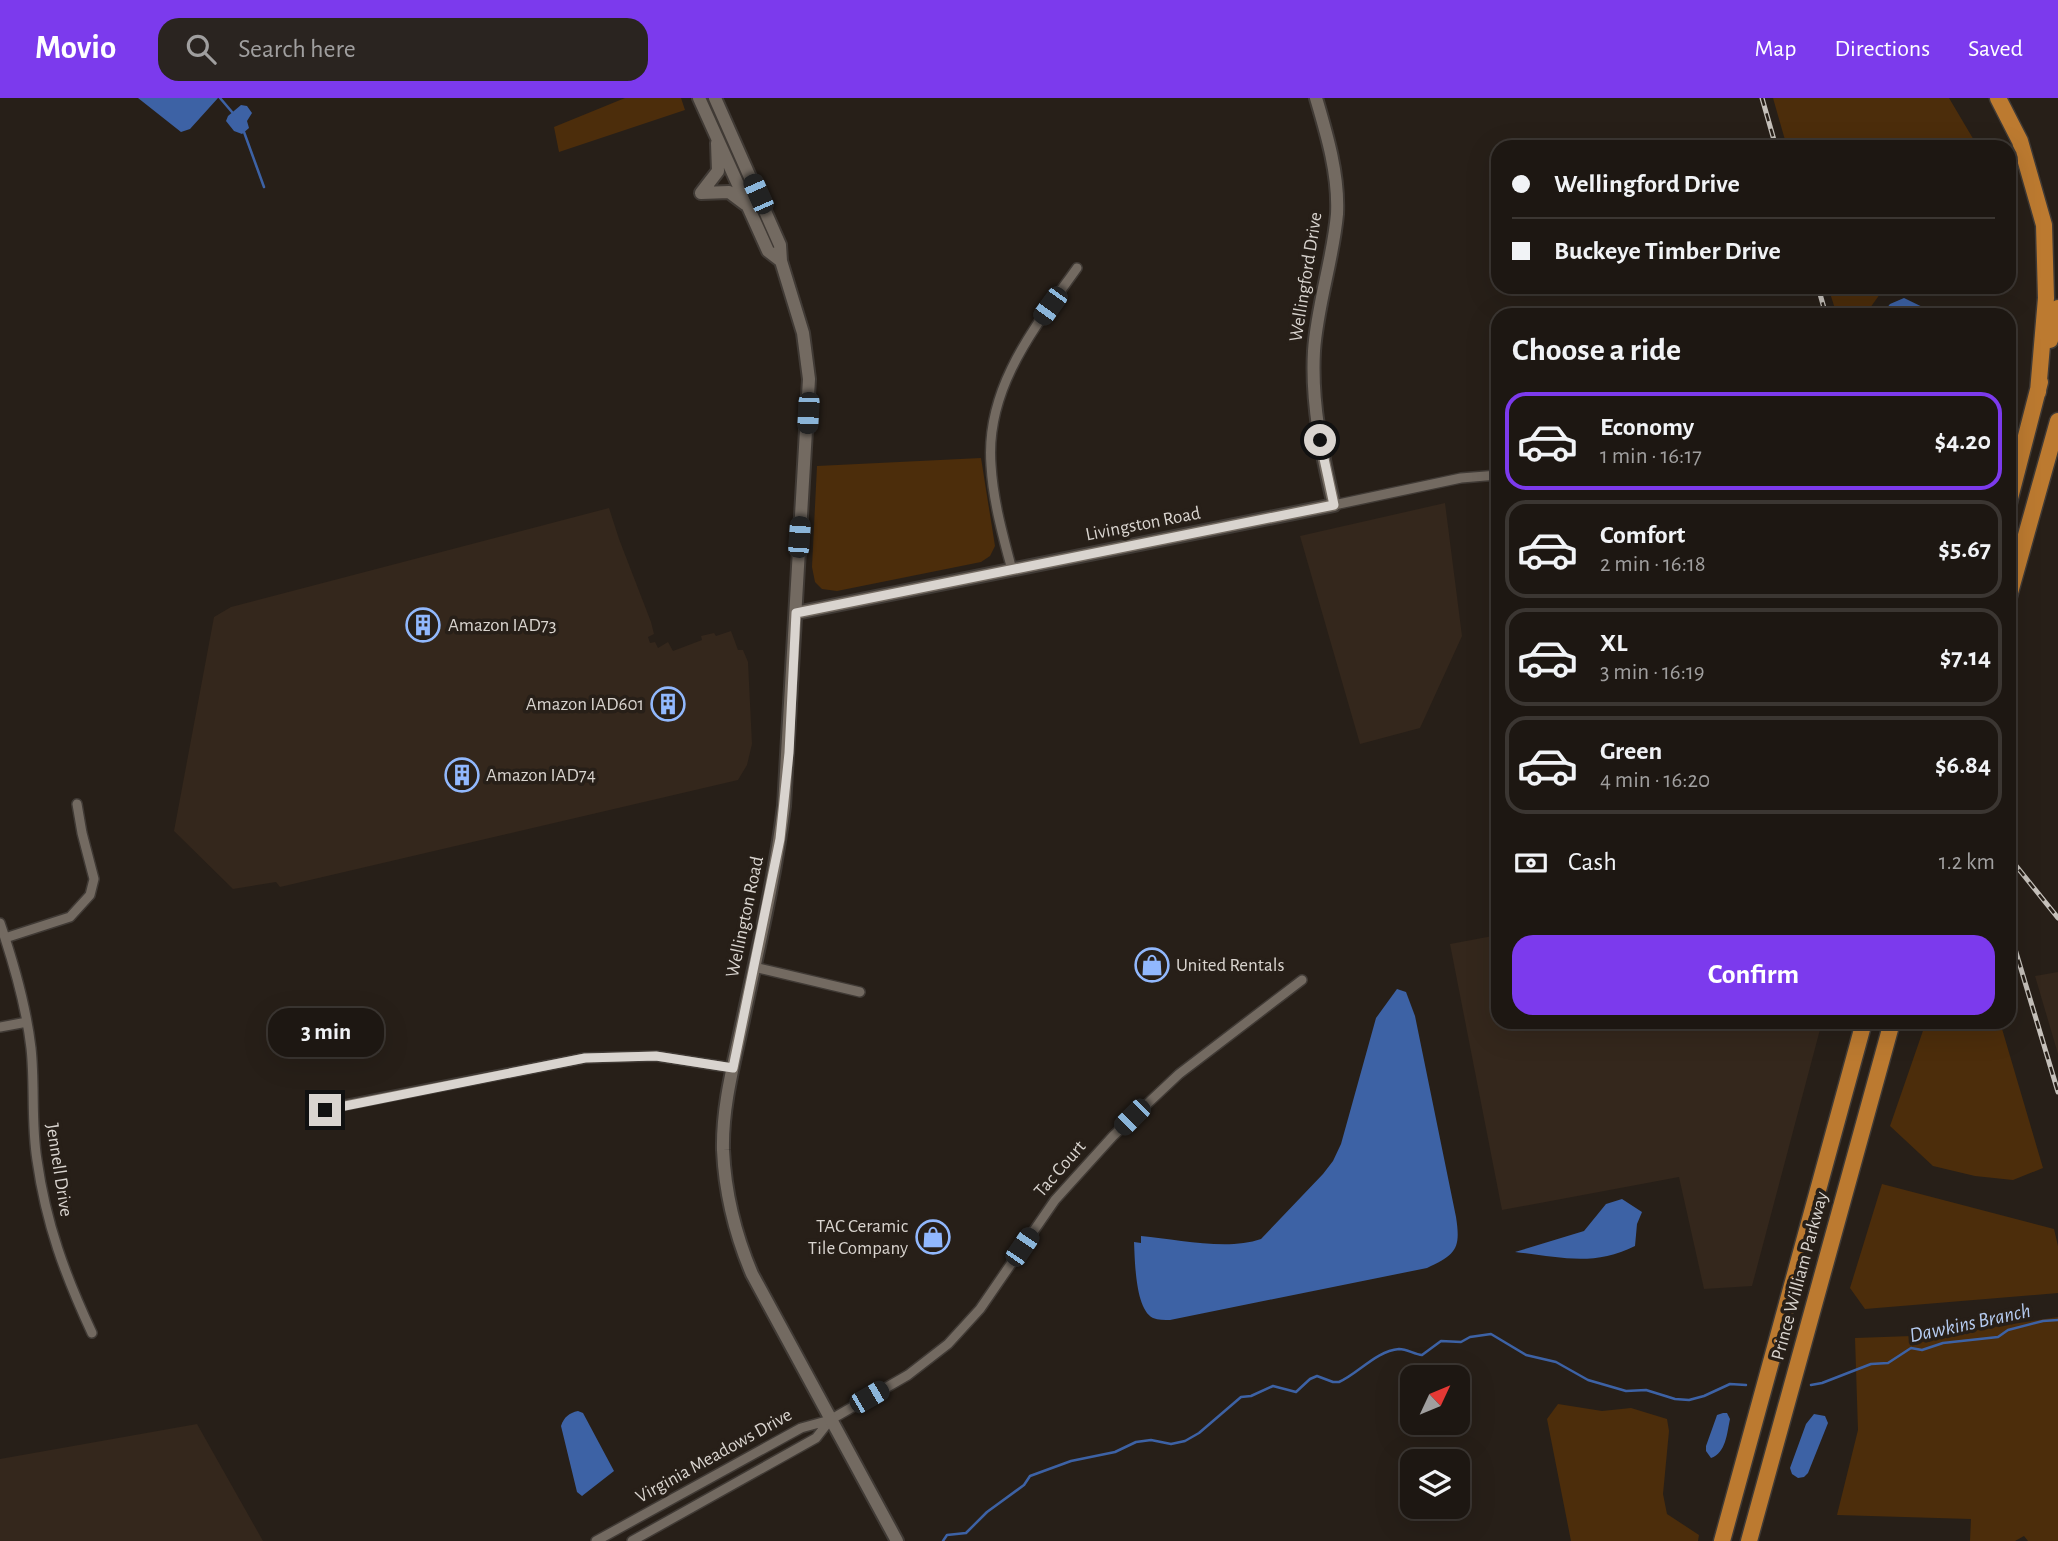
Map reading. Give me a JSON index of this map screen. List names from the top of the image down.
{
  "streets": {
    "highway": ["Prince William Parkway"],
    "main road": ["Wellingford Drive", "Livingston Road", "Wellington Road"],
    "street": ["Tac Court", "Jennell Drive", "Virginia Meadows Drive"]
  },
  "crossings": [
    ["Wellingford Drive", "Livingston Road"],
    ["Livingston Road", "Wellington Road"],
    ["Wellington Road", "Tac Court"],
    ["Wellington Road", "Virginia Meadows Drive"],
    ["Tac Court", "Virginia Meadows Drive"]
  ],
  "water": ["Dawkins Branch"],
  "places": {
    "building": ["Amazon IAD73", "Amazon IAD601", "Amazon IAD74"],
    "shop": ["United Rentals", "TAC Ceramic Tile Company"]
  },
  "north": "top right",
  "page": {
    "header": "Movio",
    "search": "Search here",
    "nav": ["Map", "Directions", "Saved"],
    "banner": ["Wellingford Drive", "Buckeye Timber Drive"],
    "heading": "Choose a ride",
    "list": [
      {
        "name": "Economy",
        "note": "1 min · 16:17",
        "value": "$4.20"
      },
      {
        "name": "Comfort",
        "note": "2 min · 16:18",
        "value": "$5.67"
      },
      {
        "name": "XL",
        "note": "3 min · 16:19",
        "value": "$7.14"
      },
      {
        "name": "Green",
        "note": "4 min · 16:20",
        "value": "$6.84"
      }
    ],
    "pay": ["Cash", "1.2 km"],
    "buttons": "Confirm",
    "bubble": "3 min"
  }
}
